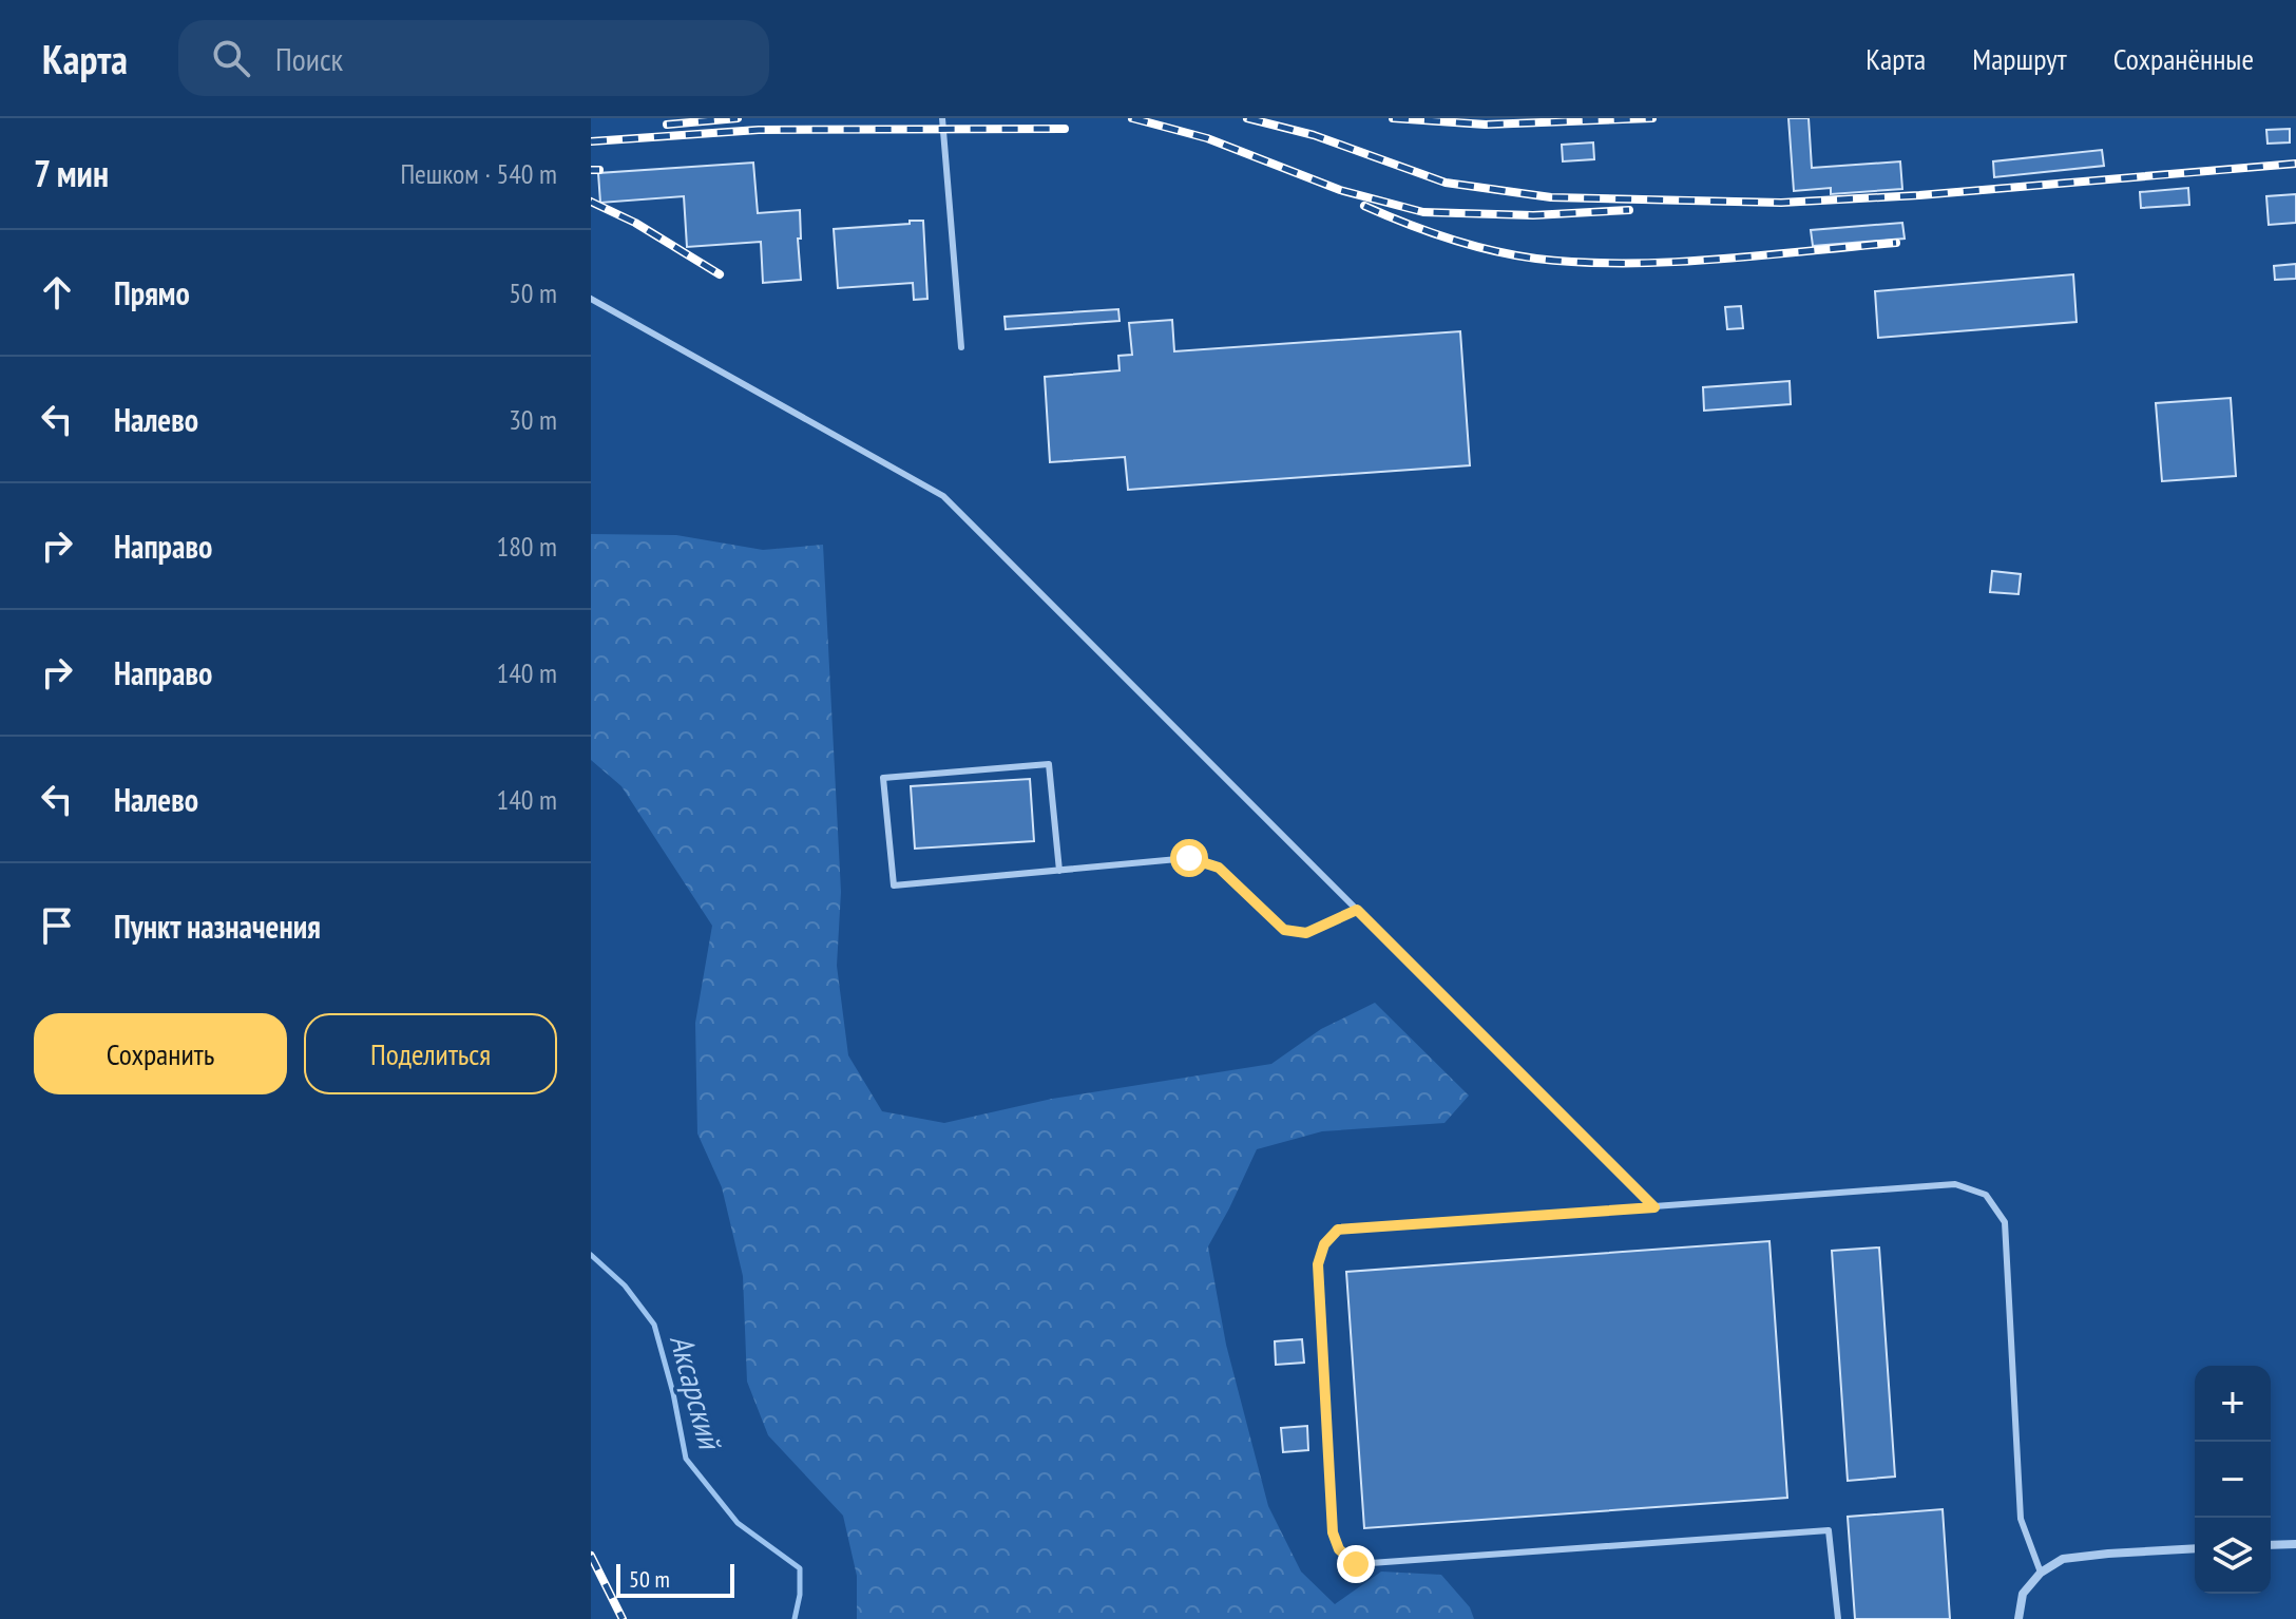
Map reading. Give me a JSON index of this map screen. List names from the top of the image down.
{
  "water": ["Аксарский"],
  "scale_bar": "50 m",
  "page": {
    "header": "Карта",
    "search": "Поиск",
    "nav": ["Карта", "Маршрут", "Сохранённые"],
    "heading": ["7 мин", "Пешком · 540 m"],
    "list": [
      ["Прямо", "50 m"],
      ["Налево", "30 m"],
      ["Направо", "180 m"],
      ["Направо", "140 m"],
      ["Налево", "140 m"],
      "Пункт назначения"
    ],
    "buttons": ["Сохранить", "Поделиться"],
    "map_buttons": ["+", "−"],
    "scale": "50 m"
  }
}
